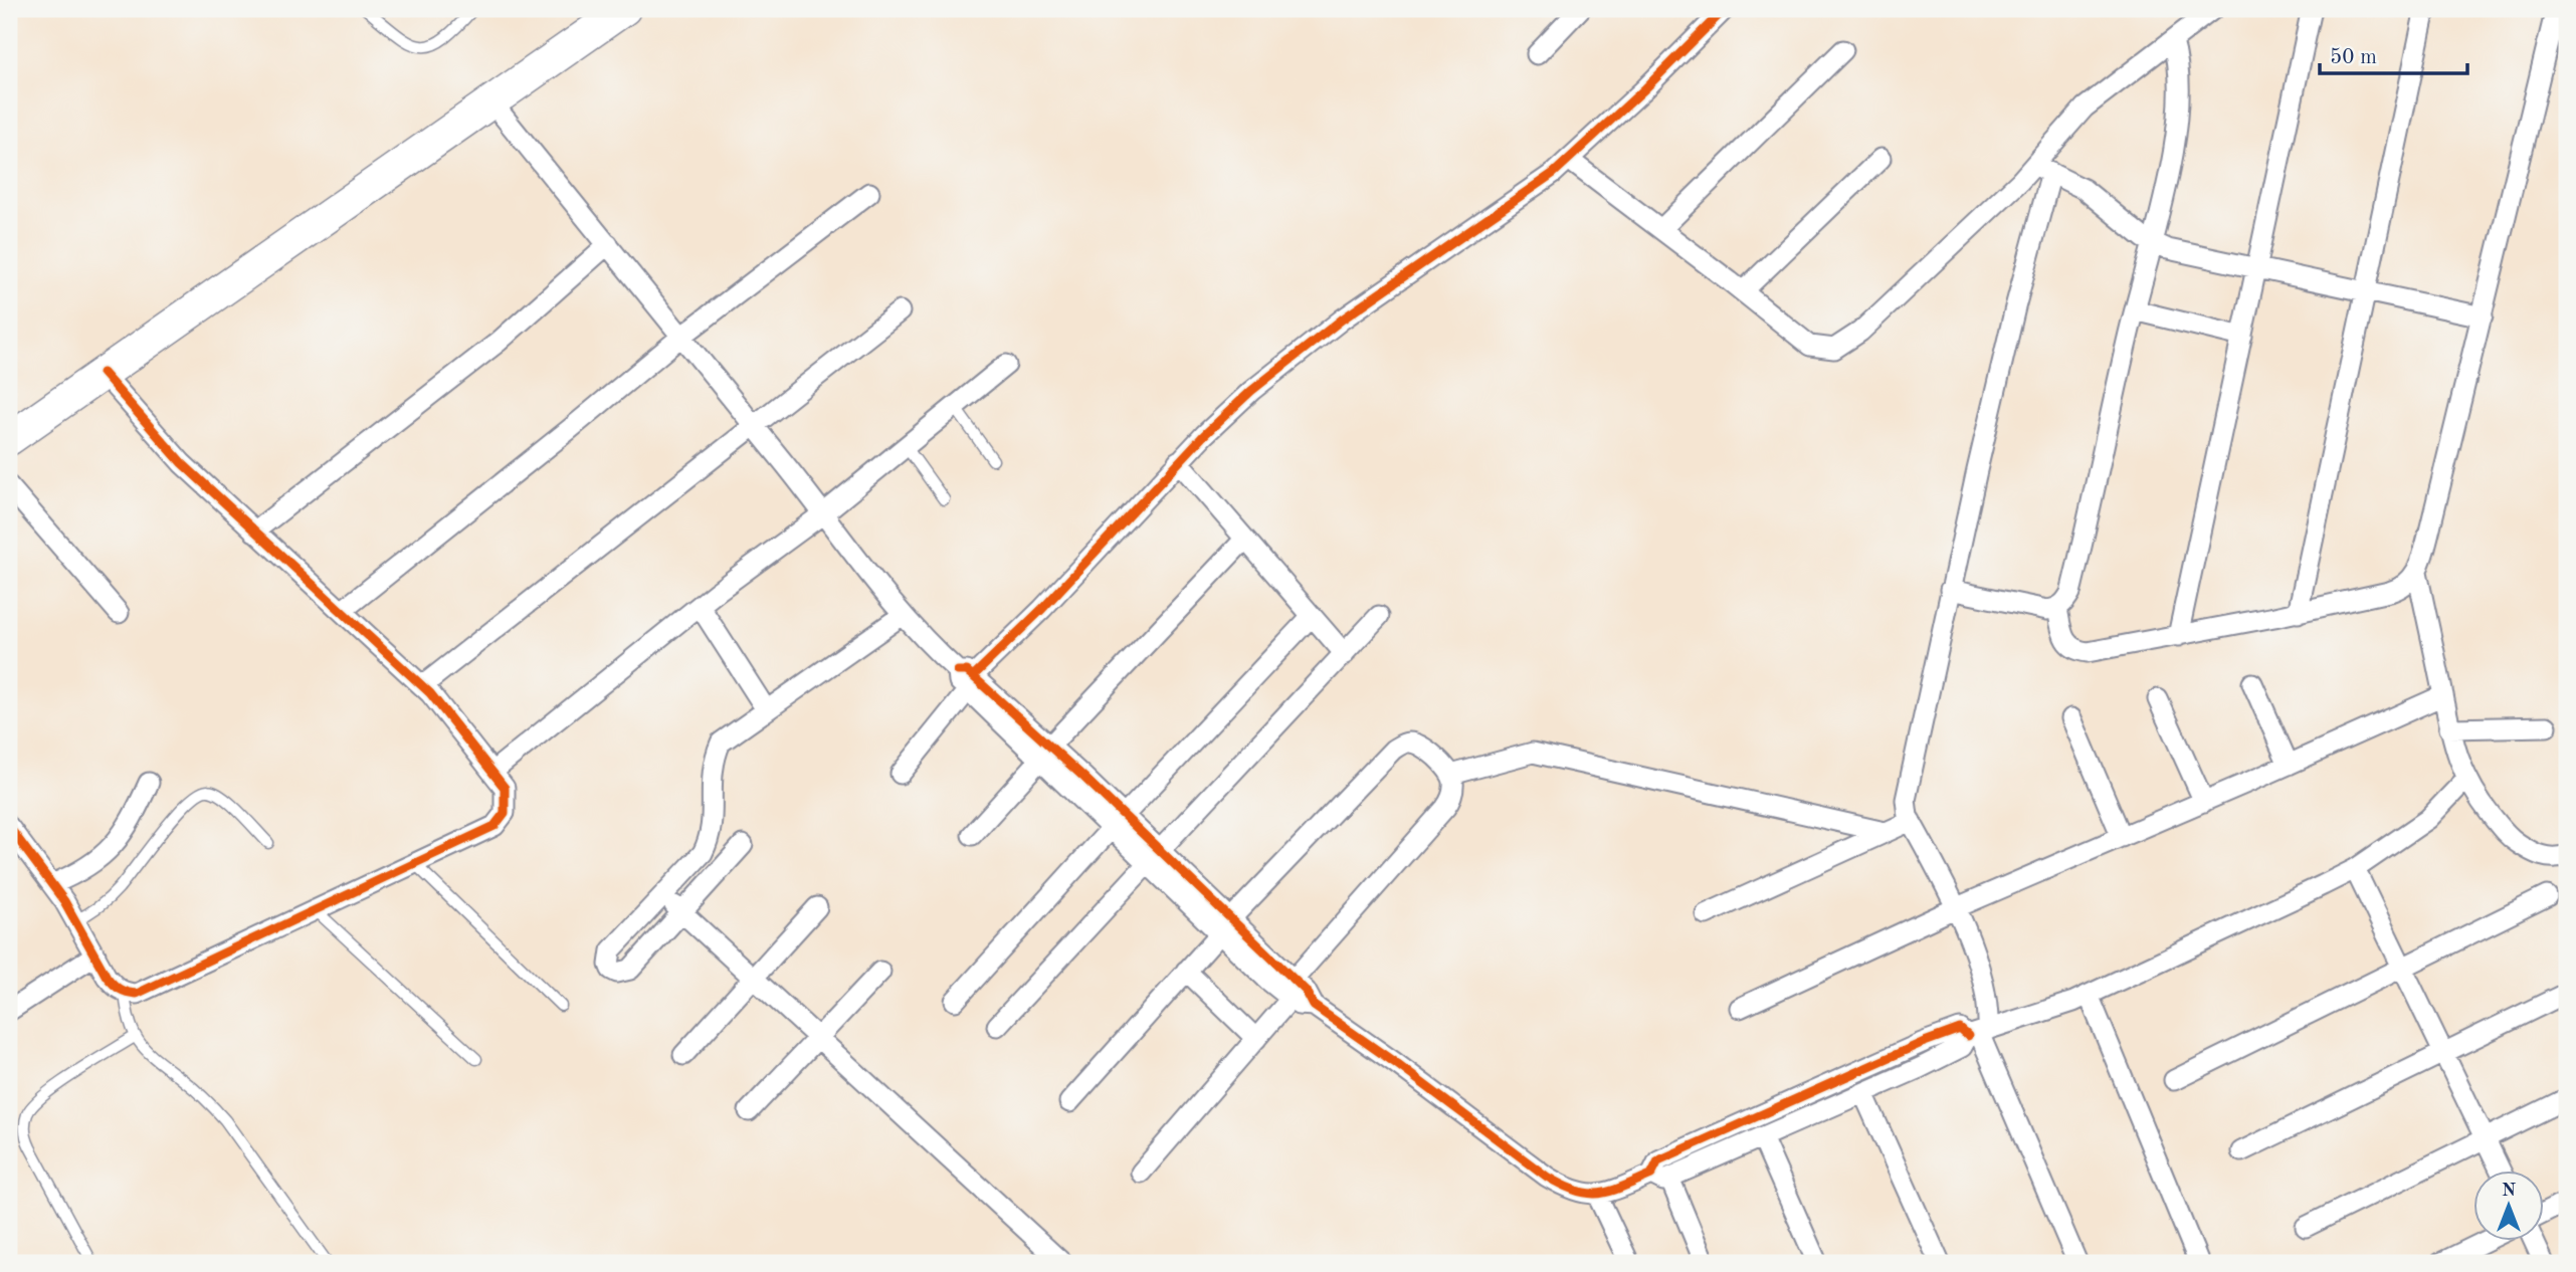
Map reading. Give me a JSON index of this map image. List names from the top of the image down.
{
  "scale_bar": "50 m",
  "north": "top"
}
